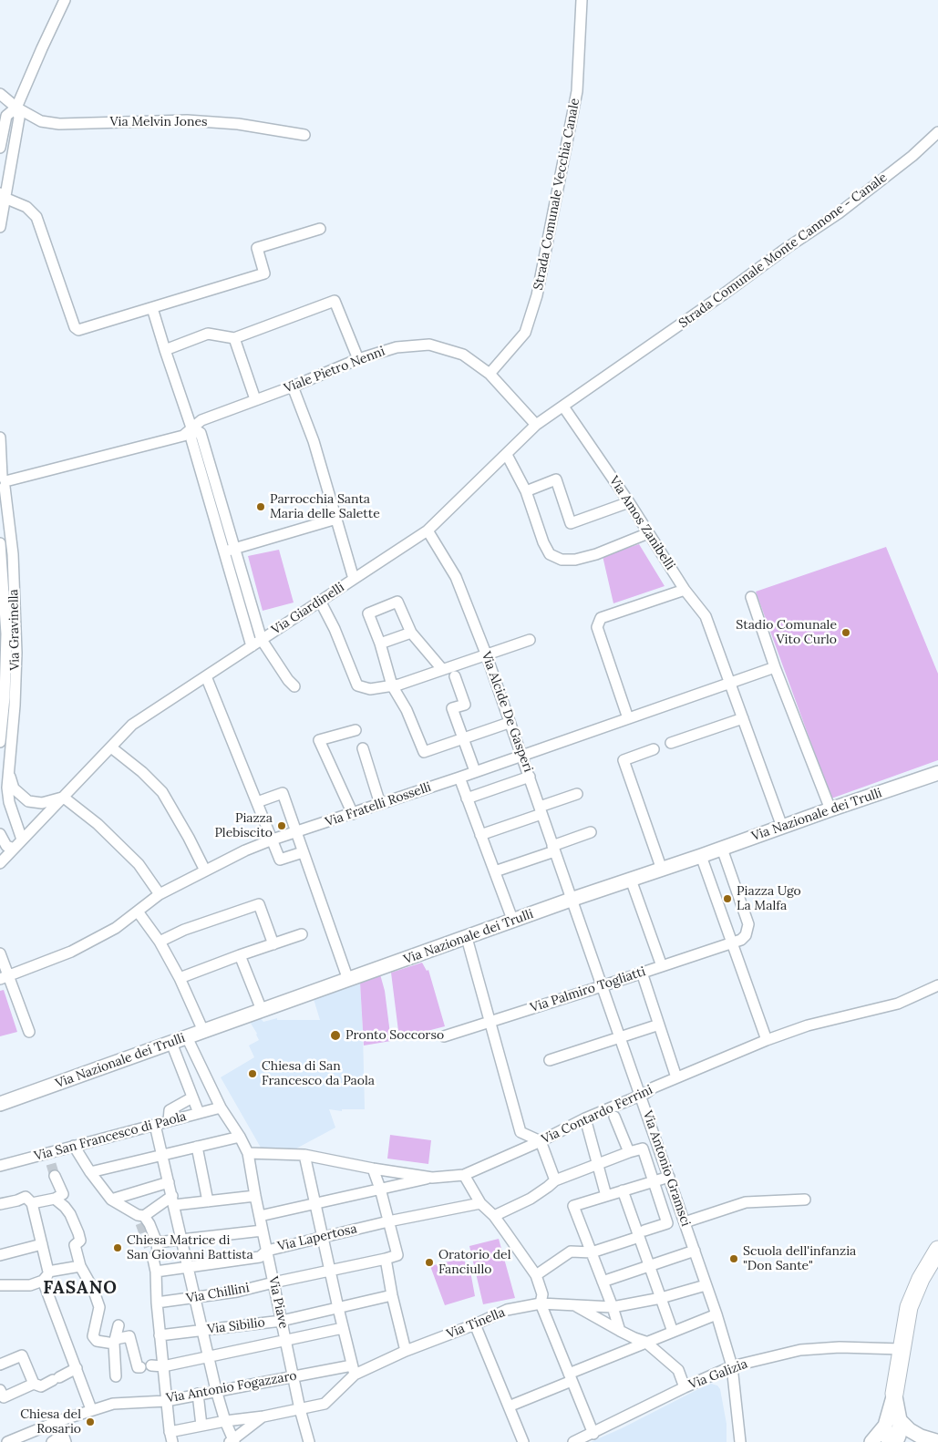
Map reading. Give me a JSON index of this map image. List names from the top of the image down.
{
  "streets": {
    "street": [
      "Via Melvin Jones",
      "Strada Comunale Vecchia Canale",
      "Strada Comunale Monte Cannone - Canale",
      "Viale Pietro Nenni",
      "Via Amos Zanibelli",
      "Via Giardinelli",
      "Via Gravinella",
      "Via Alcide De Gasperi",
      "Via Fratelli Rosselli",
      "Via Nazionale dei Trulli",
      "Via Palmiro Togliatti",
      "Via Contardo Ferrini",
      "Via San Francesco di Paola",
      "Via Antonio Gramsci",
      "Via Lapertosa",
      "Via Chillini",
      "Via Piave",
      "Via Tinella",
      "Via Sibilio",
      "Via Galizia",
      "Via Antonio Fogazzaro"
    ]
  },
  "crossings": [
    ["Strada Comunale Vecchia Canale", "Viale Pietro Nenni"],
    ["Strada Comunale Monte Cannone - Canale", "Via Giardinelli"],
    ["Viale Pietro Nenni", "Via Giardinelli"],
    ["Viale Pietro Nenni", "Via Gravinella"],
    ["Via Amos Zanibelli", "Via Giardinelli"],
    ["Via Amos Zanibelli", "Via Fratelli Rosselli"],
    ["Via Amos Zanibelli", "Via Nazionale dei Trulli"],
    ["Via Giardinelli", "Via Gravinella"],
    ["Via Giardinelli", "Via Alcide De Gasperi"],
    ["Via Alcide De Gasperi", "Via Fratelli Rosselli"],
    ["Via Alcide De Gasperi", "Via Nazionale dei Trulli"],
    ["Via Alcide De Gasperi", "Via Antonio Gramsci"],
    ["Via Nazionale dei Trulli", "Via Antonio Gramsci"],
    ["Via Nazionale dei Trulli", "Via Piave"],
    ["Via Palmiro Togliatti", "Via Antonio Gramsci"],
    ["Via Contardo Ferrini", "Via Antonio Gramsci"],
    ["Via Contardo Ferrini", "Via Piave"],
    ["Via San Francesco di Paola", "Via Piave"],
    ["Via Antonio Gramsci", "Via Tinella"],
    ["Via Antonio Gramsci", "Via Galizia"],
    ["Via Lapertosa", "Via Piave"],
    ["Via Chillini", "Via Piave"],
    ["Via Piave", "Via Tinella"],
    ["Via Piave", "Via Sibilio"],
    ["Via Piave", "Via Antonio Fogazzaro"],
    ["Via Tinella", "Via Antonio Fogazzaro"]
  ],
  "districts": ["FASANO"],
  "places": [
    "Parrocchia Santa Maria delle Salette",
    "Stadio Comunale Vito Curlo",
    "Piazza Plebiscito",
    "Piazza Ugo La Malfa",
    "Pronto Soccorso",
    "Chiesa di San Francesco da Paola",
    "Chiesa Matrice di San Giovanni Battista",
    "Scuola dell'infanzia \"Don Sante\"",
    "Oratorio del Fanciullo",
    "Chiesa del Rosario"
  ]
}
